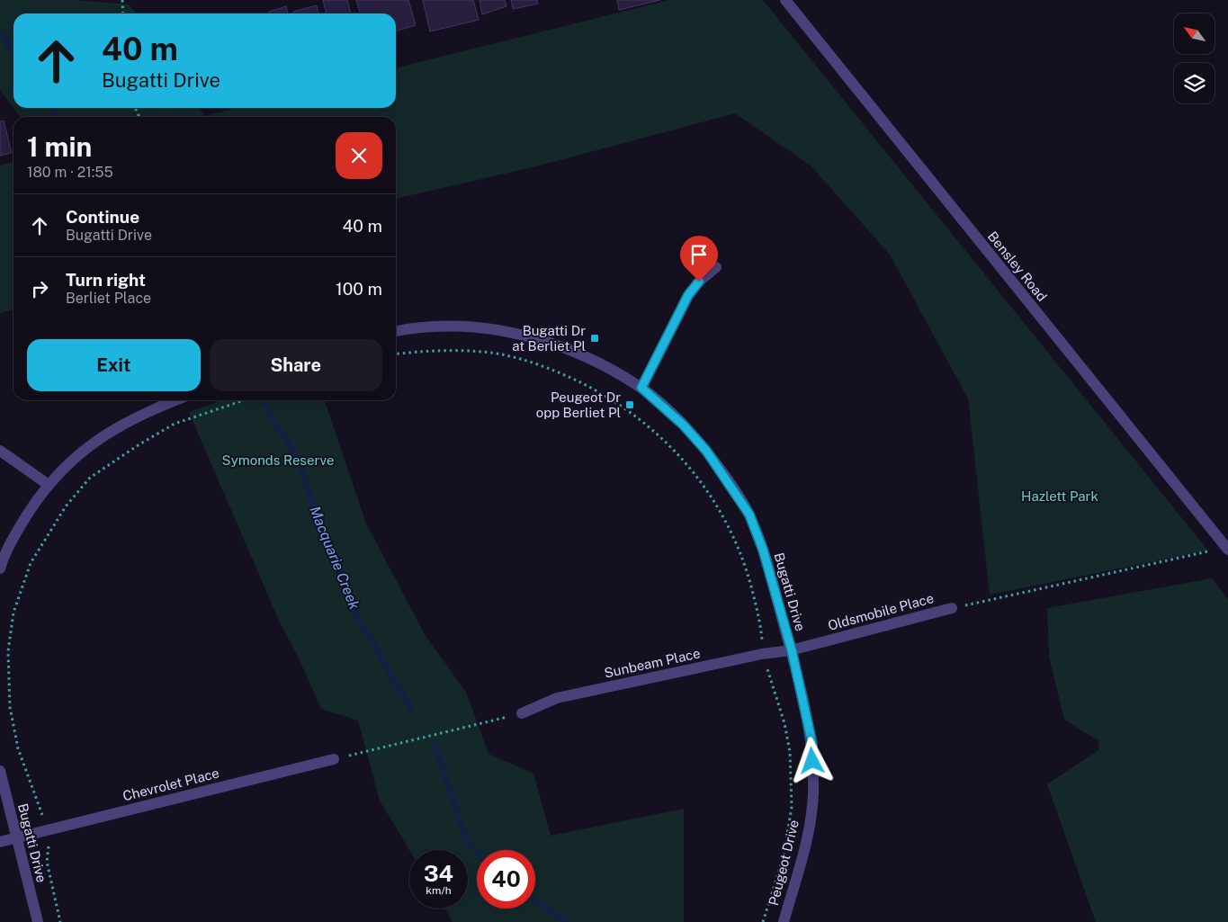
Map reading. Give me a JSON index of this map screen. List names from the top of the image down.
{
  "streets": {
    "street": [
      "Bensley Road",
      "Bugatti Drive",
      "Oldsmobile Place",
      "Sunbeam Place",
      "Chevrolet Place",
      "Peugeot Drive"
    ]
  },
  "crossings": [
    ["Bugatti Drive", "Oldsmobile Place"],
    ["Bugatti Drive", "Sunbeam Place"],
    ["Bugatti Drive", "Chevrolet Place"],
    ["Bugatti Drive", "Peugeot Drive"],
    ["Oldsmobile Place", "Sunbeam Place"],
    ["Oldsmobile Place", "Peugeot Drive"],
    ["Sunbeam Place", "Peugeot Drive"]
  ],
  "water": ["Macquarie Creek"],
  "parks": ["Symonds Reserve", "Hazlett Park"],
  "places": {
    "transit": ["Bugatti Dr at Berliet Pl", "Peugeot Dr opp Berliet Pl"]
  },
  "north": "top left",
  "page": {
    "turn": ["40 m", "Bugatti Drive"],
    "heading": ["1 min", "180 m · 21:55"],
    "list": [
      {
        "name": "Continue",
        "note": "Bugatti Drive",
        "value": "40 m"
      },
      {
        "name": "Turn right",
        "note": "Berliet Place",
        "value": "100 m"
      }
    ],
    "buttons": ["Exit", "Share"],
    "speed": "34 km/h",
    "limit": "40"
  }
}
